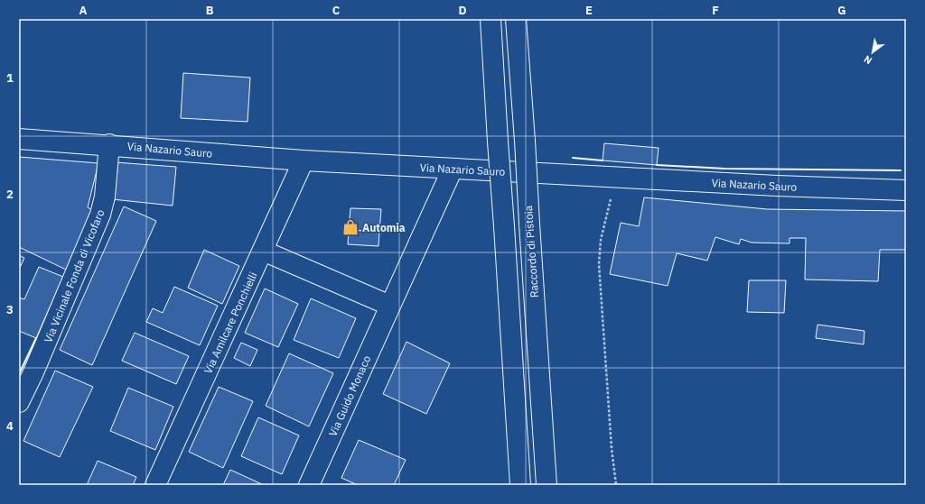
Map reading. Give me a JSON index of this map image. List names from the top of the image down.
{
  "streets": {
    "main road": [
      "Via Nazario Sauro",
      "Raccordo di Pistoia",
      "Via Vicinale Fonda di Vicofaro",
      "Via Amilcare Ponchielli",
      "Via Guido Monaco"
    ]
  },
  "crossings": [
    ["Via Nazario Sauro", "Via Vicinale Fonda di Vicofaro"],
    ["Via Nazario Sauro", "Via Amilcare Ponchielli"],
    ["Via Nazario Sauro", "Via Guido Monaco"]
  ],
  "places": {
    "shop": ["Automia"]
  },
  "north": "bottom left",
  "grid": {
    "columns": [
      "A",
      "B",
      "C",
      "D",
      "E",
      "F",
      "G"
    ],
    "rows": [
      "1",
      "2",
      "3",
      "4"
    ]
  }
}
